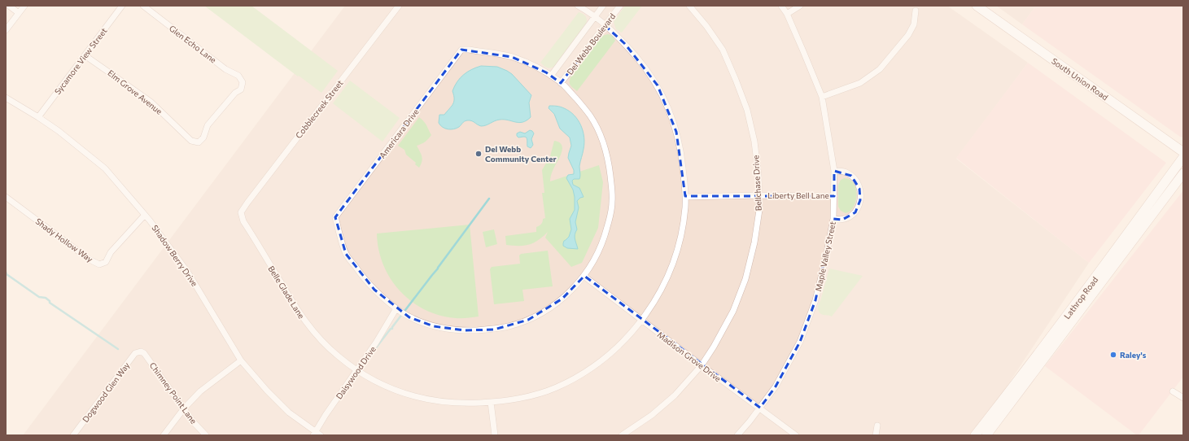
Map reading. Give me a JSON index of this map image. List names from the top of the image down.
{
  "streets": {
    "main road": ["South Union Road", "Lathrop Road"],
    "street": [
      "Glen Echo Lane",
      "Del Webb Boulevard",
      "Sycamore View Street",
      "Elm Grove Avenue",
      "Cobblecreek Street",
      "Americara Drive",
      "Bellchase Drive",
      "Liberty Bell Lane",
      "Shady Hollow Way",
      "Shadow Berry Drive",
      "Maple Valley Street",
      "Belle Glade Lane",
      "Madison Grove Drive",
      "Daisywood Drive",
      "Dogwood Glen Way",
      "Chimney Point Lane"
    ]
  },
  "crossings": [
    ["Glen Echo Lane", "Elm Grove Avenue"],
    ["Del Webb Boulevard", "Americara Drive"],
    ["Del Webb Boulevard", "Belle Glade Lane"],
    ["Sycamore View Street", "Elm Grove Avenue"],
    ["Sycamore View Street", "Shadow Berry Drive"],
    ["Cobblecreek Street", "Belle Glade Lane"],
    ["Americara Drive", "Daisywood Drive"],
    ["Bellchase Drive", "Liberty Bell Lane"],
    ["Bellchase Drive", "Madison Grove Drive"],
    ["Liberty Bell Lane", "Maple Valley Street"],
    ["Liberty Bell Lane", "Belle Glade Lane"],
    ["Shady Hollow Way", "Shadow Berry Drive"],
    ["Shadow Berry Drive", "Daisywood Drive"],
    ["Maple Valley Street", "Madison Grove Drive"],
    ["Belle Glade Lane", "Madison Grove Drive"],
    ["Belle Glade Lane", "Daisywood Drive"],
    ["Dogwood Glen Way", "Chimney Point Lane"]
  ],
  "places": ["Del Webb Community Center", "Raley's"]
}
